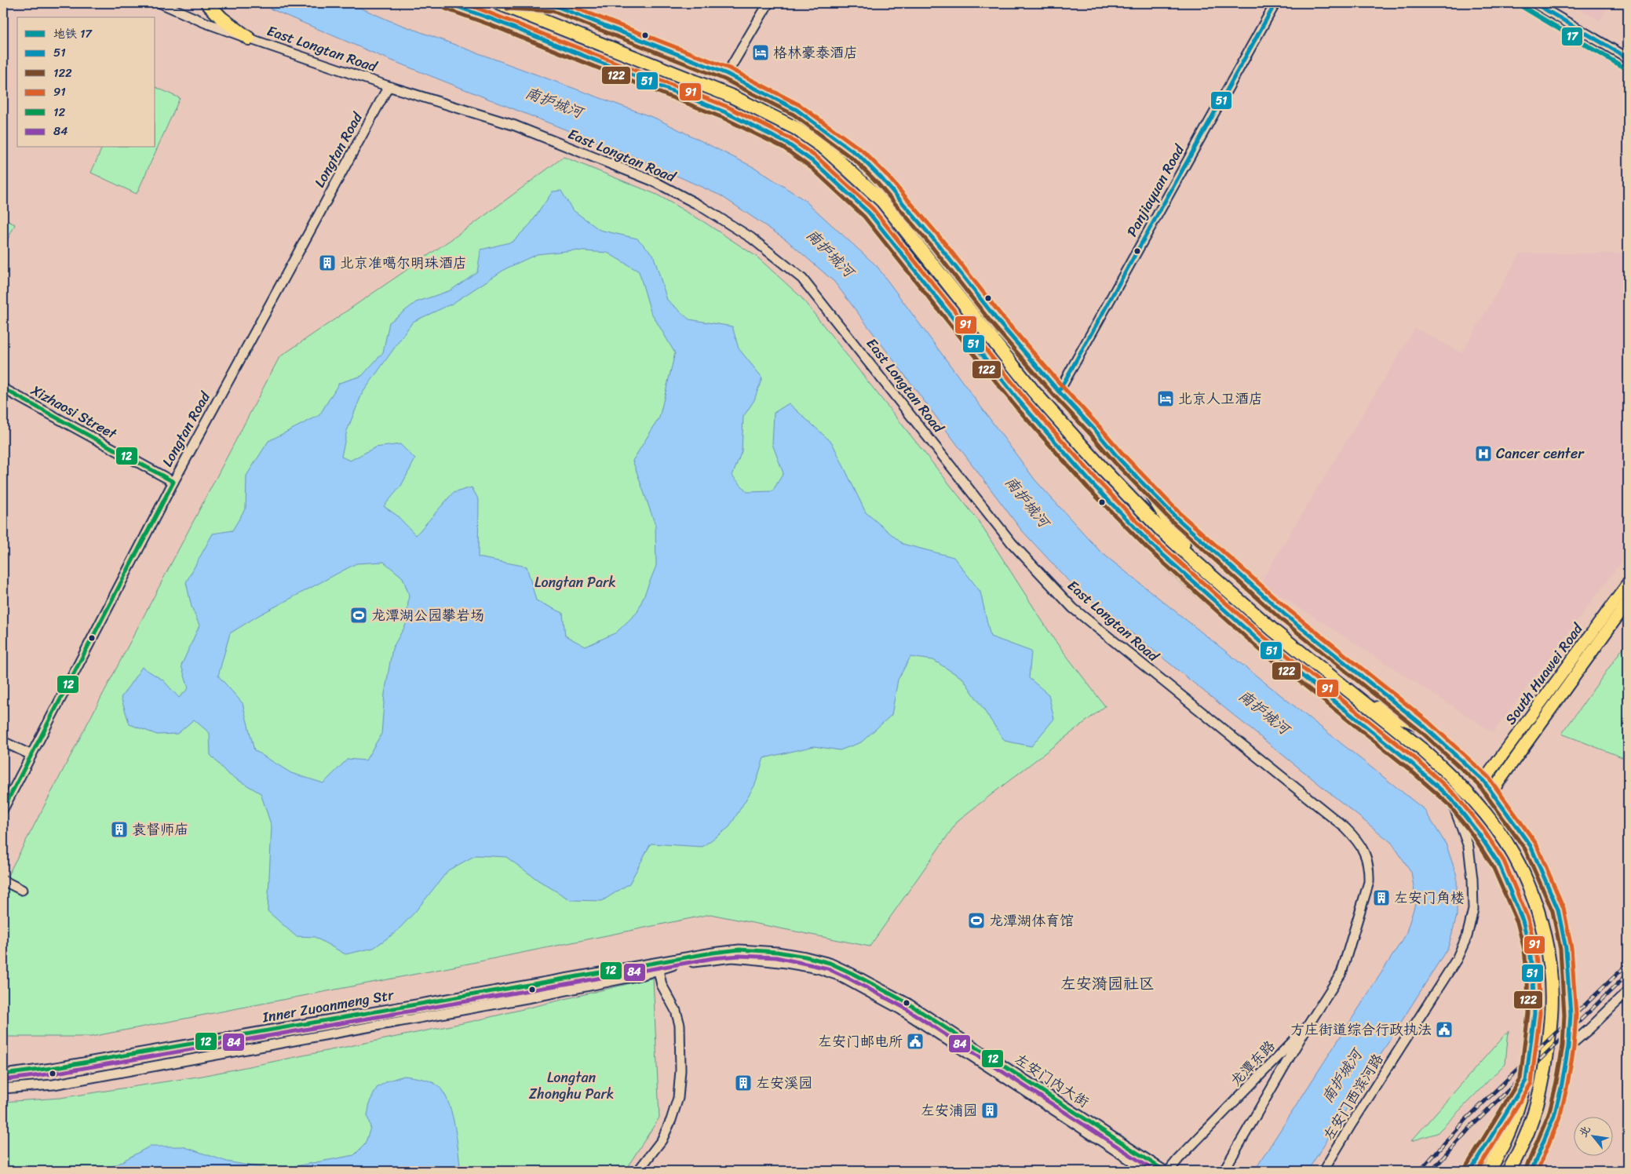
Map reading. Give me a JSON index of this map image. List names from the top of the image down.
{
  "streets": {
    "main road": ["South Huawei Road"],
    "street": [
      "East Longtan Road",
      "Longtan Road",
      "Panjiayuan Road",
      "Xizhaosi Street",
      "Inner Zuoanmeng Str",
      "龙潭东路",
      "左安门内大街",
      "左安门西滨河路"
    ]
  },
  "crossings": [
    ["East Longtan Road", "Longtan Road"],
    ["East Longtan Road", "龙潭东路"],
    ["Longtan Road", "Xizhaosi Street"],
    ["Inner Zuoanmeng Str", "左安门内大街"]
  ],
  "districts": ["左安漪园社区"],
  "water": ["南护城河"],
  "parks": ["Longtan Park", "Longtan Zhonghu Park"],
  "places": {
    "hotel": ["格林豪泰酒店", "北京人卫酒店"],
    "building": [
      "北京准噶尔明珠酒店",
      "袁督师庙",
      "左安门角楼",
      "左安溪园",
      "左安浦园"
    ],
    "hospital": ["Cancer center"],
    "sports": ["龙潭湖公园攀岩场", "龙潭湖体育馆"],
    "public building": ["方庄街道综合行政执法", "左安门邮电所"]
  },
  "lines": [
    "metro line 17",
    "transit line 51",
    "transit line 91",
    "transit line 122",
    "transit line 12",
    "transit line 84"
  ],
  "legend": [
    "地铁 17",
    "51",
    "122",
    "91",
    "12",
    "84"
  ],
  "north": "top left"
}
